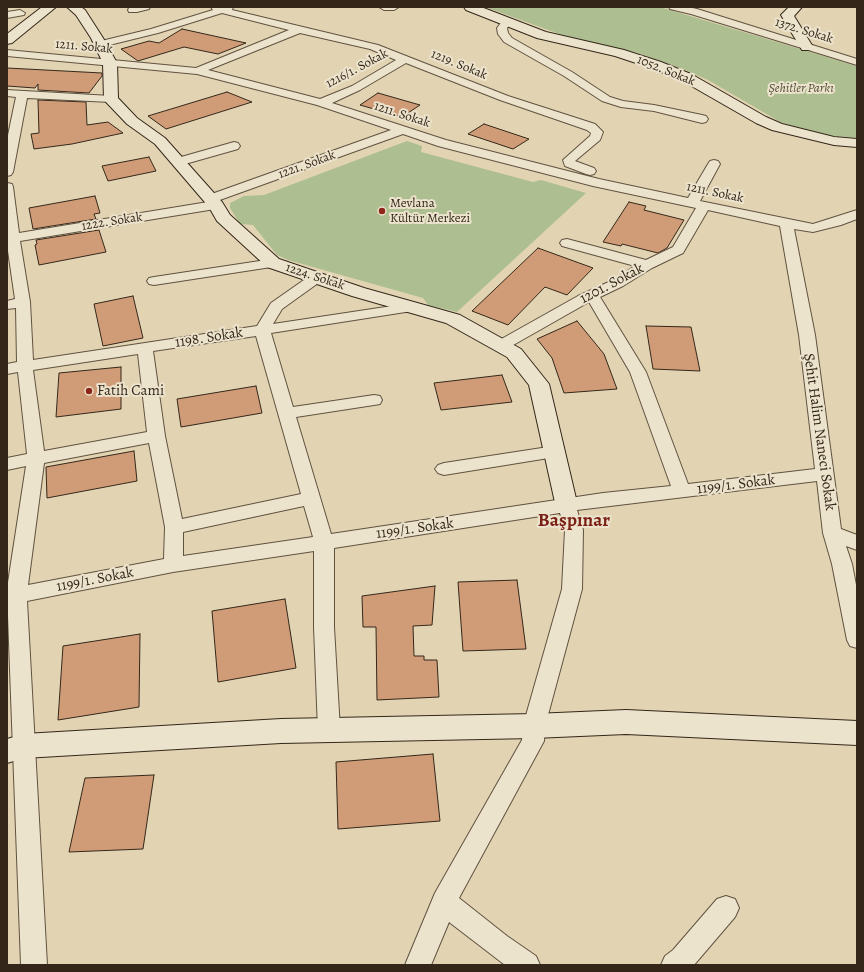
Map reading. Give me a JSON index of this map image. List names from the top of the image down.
{
  "streets": {
    "street": [
      "1372. Sokak",
      "1211. Sokak",
      "1219. Sokak",
      "1216/1. Sokak",
      "1052. Sokak",
      "1221. Sokak",
      "1222. Sokak",
      "1224. Sokak",
      "1201. Sokak",
      "1198. Sokak",
      "Şehit Halim Naneci Sokak",
      "1199/1. Sokak"
    ]
  },
  "crossings": [
    ["1211. Sokak", "1219. Sokak"],
    ["1211. Sokak", "1216/1. Sokak"],
    ["1211. Sokak", "1221. Sokak"],
    ["1211. Sokak", "1201. Sokak"],
    ["1211. Sokak", "Şehit Halim Naneci Sokak"],
    ["1219. Sokak", "1216/1. Sokak"],
    ["1221. Sokak", "1222. Sokak"],
    ["1221. Sokak", "1224. Sokak"],
    ["1222. Sokak", "1224. Sokak"],
    ["1224. Sokak", "1201. Sokak"],
    ["1224. Sokak", "1198. Sokak"],
    ["1224. Sokak", "1199/1. Sokak"],
    ["Şehit Halim Naneci Sokak", "1199/1. Sokak"]
  ],
  "districts": ["Başpınar"],
  "parks": ["Şehitler Parkı"],
  "places": ["Mevlana Kültür Merkezi", "Fatih Cami"]
}
